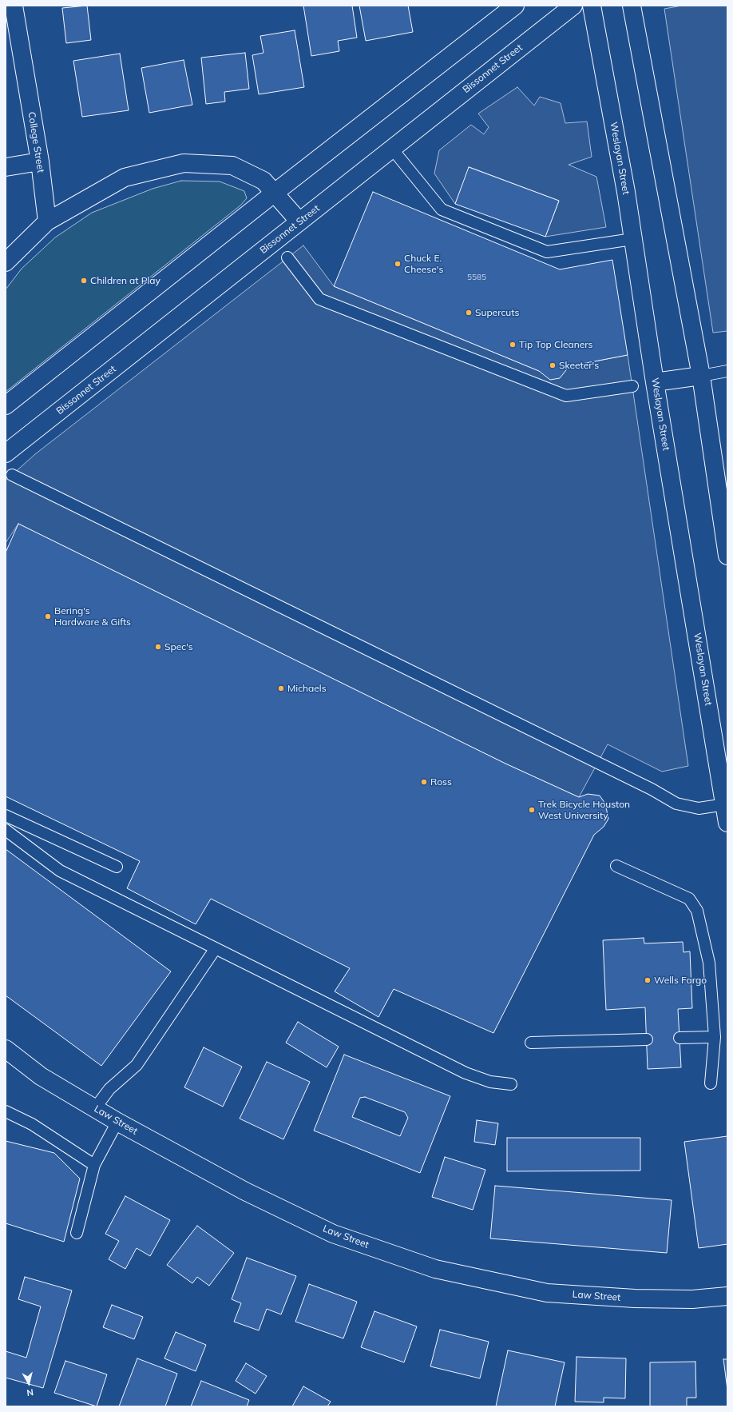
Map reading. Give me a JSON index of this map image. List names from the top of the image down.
{
  "streets": {
    "main road": [
      "Bissonnet Street",
      "College Street",
      "Weslayan Street",
      "Law Street"
    ]
  },
  "places": [
    "Chuck E. Cheese's",
    "Children at Play",
    "Supercuts",
    "Tip Top Cleaners",
    "Skeeter's",
    "Bering's Hardware & Gifts",
    "Spec's",
    "Michaels",
    "Ross",
    "Trek Bicycle Houston West University",
    "Wells Fargo"
  ],
  "house_numbers": ["5585"],
  "north": "bottom"
}
